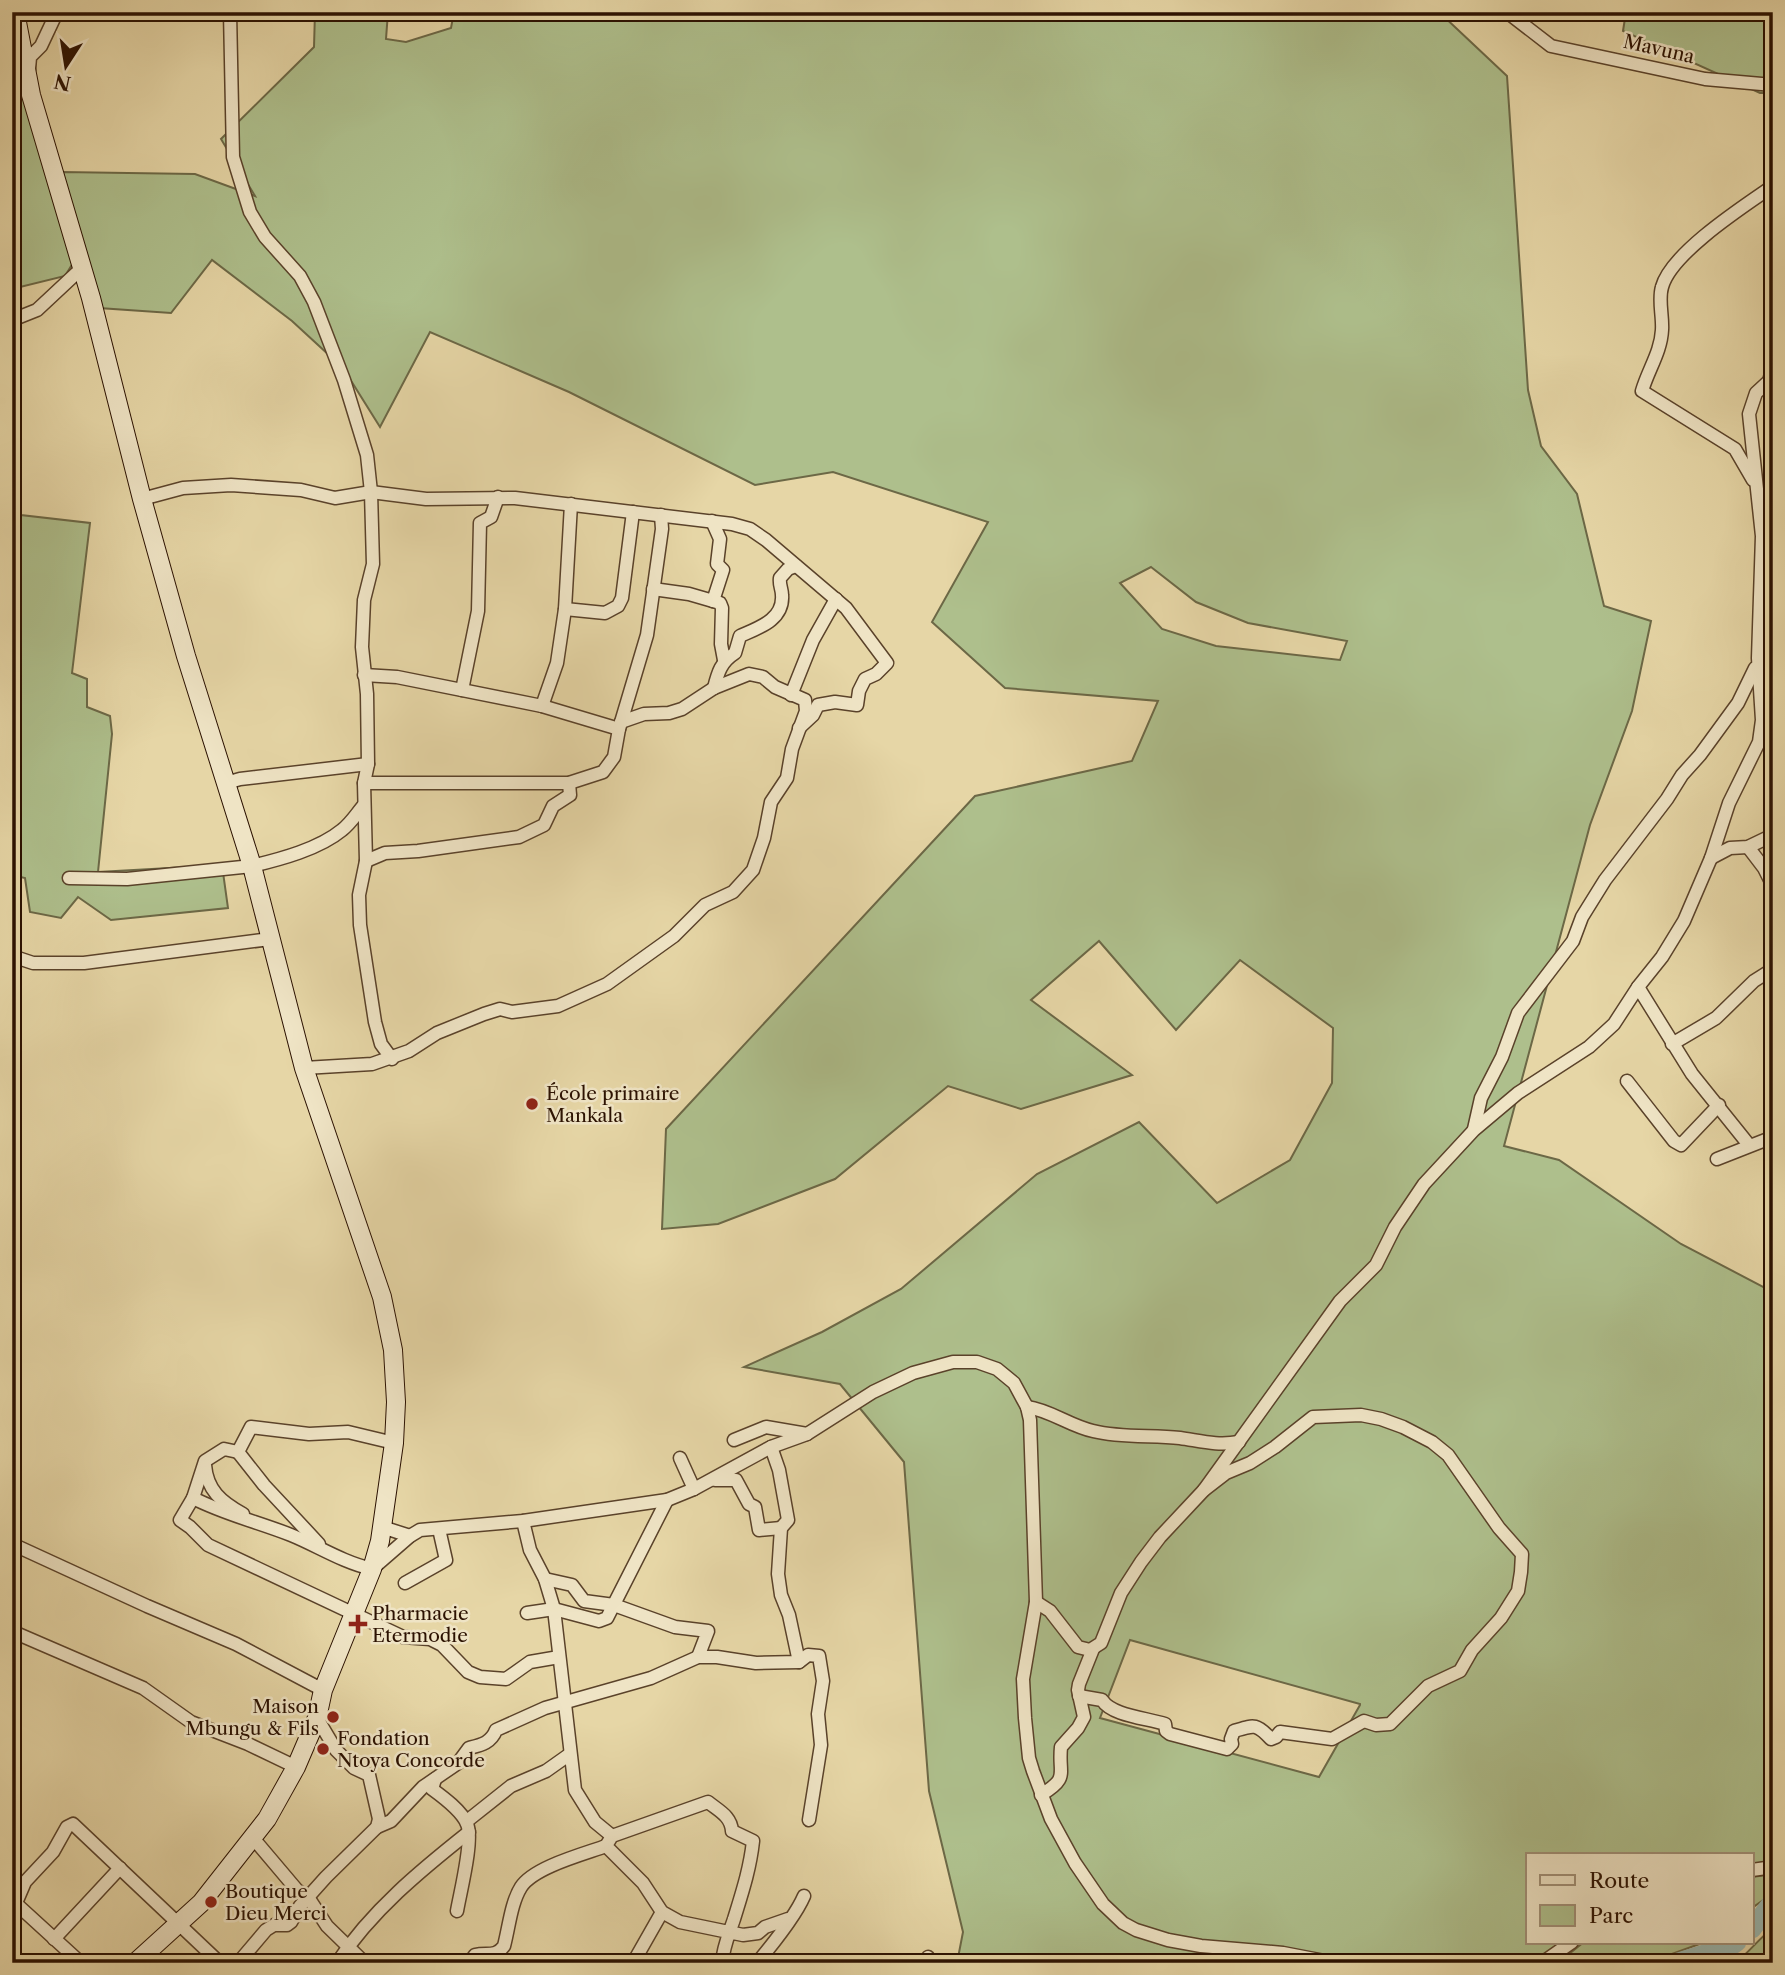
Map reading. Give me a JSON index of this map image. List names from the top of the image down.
{
  "streets": {
    "street": ["Mavuna"]
  },
  "places": {
    "other": [
      "École primaire Mankala",
      "Maison Mbungu & Fils",
      "Fondation Ntoya Concorde",
      "Boutique Dieu Merci"
    ],
    "health": ["Pharmacie Etermodie"]
  },
  "legend": ["Route", "Parc"],
  "north": "bottom"
}
